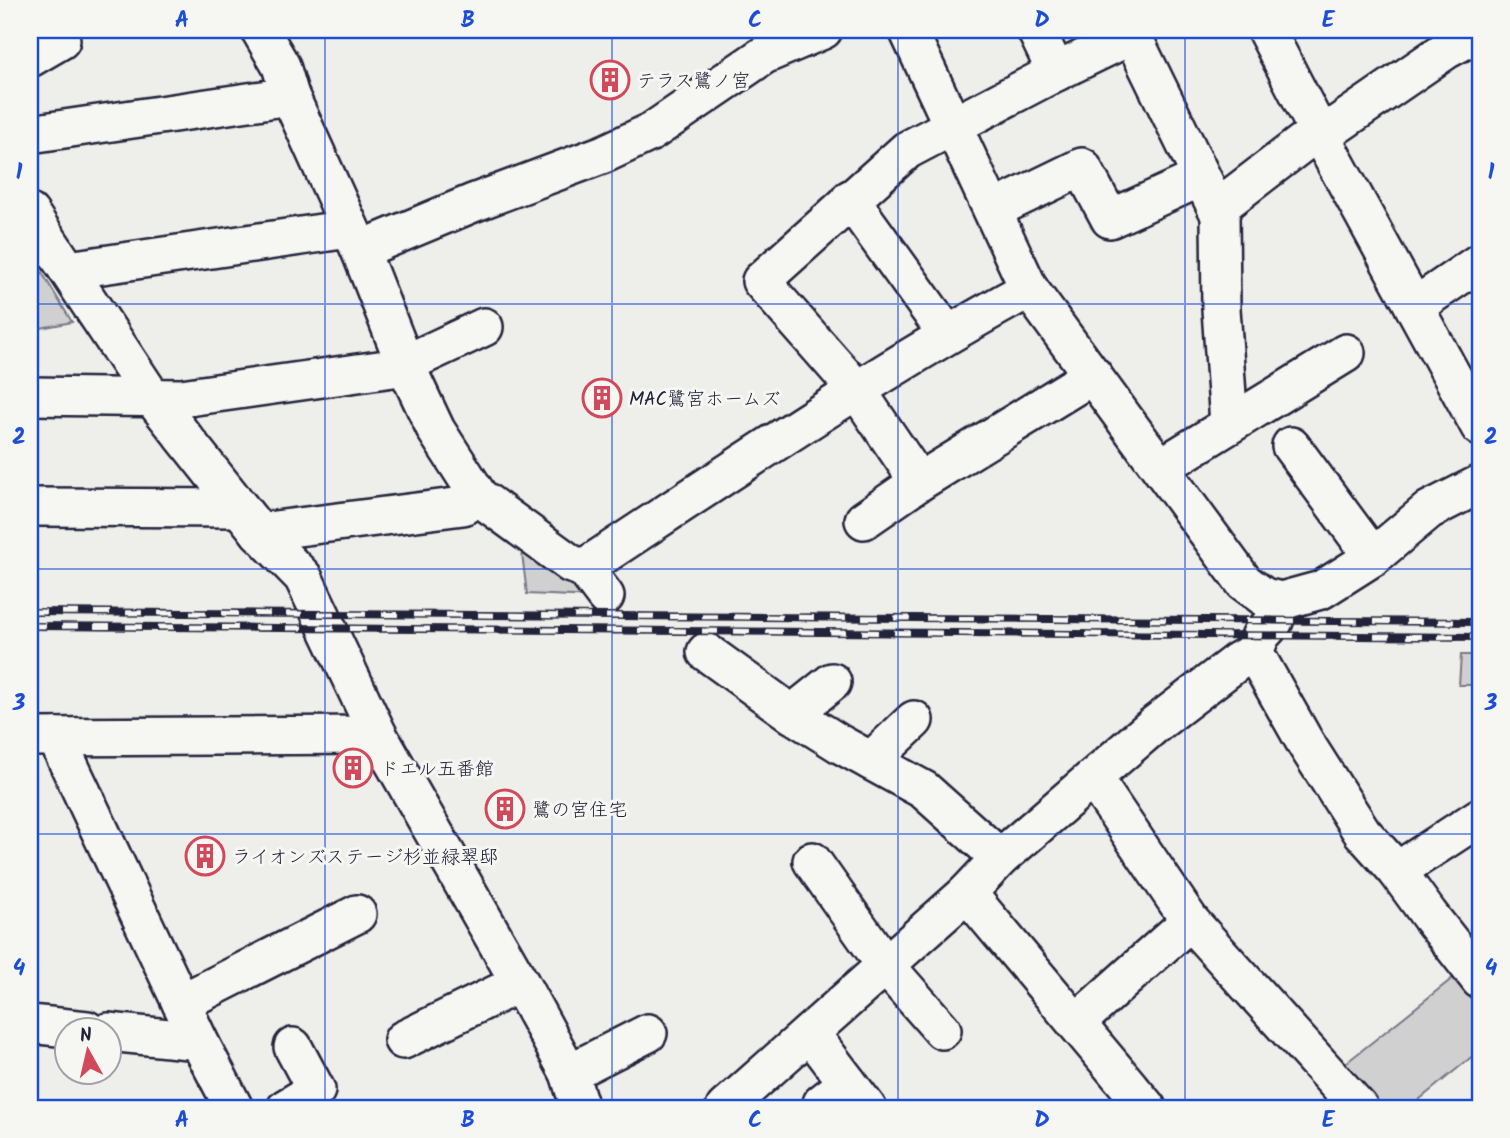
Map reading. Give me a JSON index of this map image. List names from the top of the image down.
{
  "places": {
    "building": [
      "テラス鷺ノ宮",
      "MAC鷺宮ホームズ",
      "ドエル五番館",
      "鷺の宮住宅",
      "ライオンズステージ杉並緑翠邸"
    ]
  },
  "north": "top",
  "grid": {
    "columns": [
      "A",
      "B",
      "C",
      "D",
      "E"
    ],
    "rows": [
      "1",
      "2",
      "3",
      "4"
    ]
  }
}
